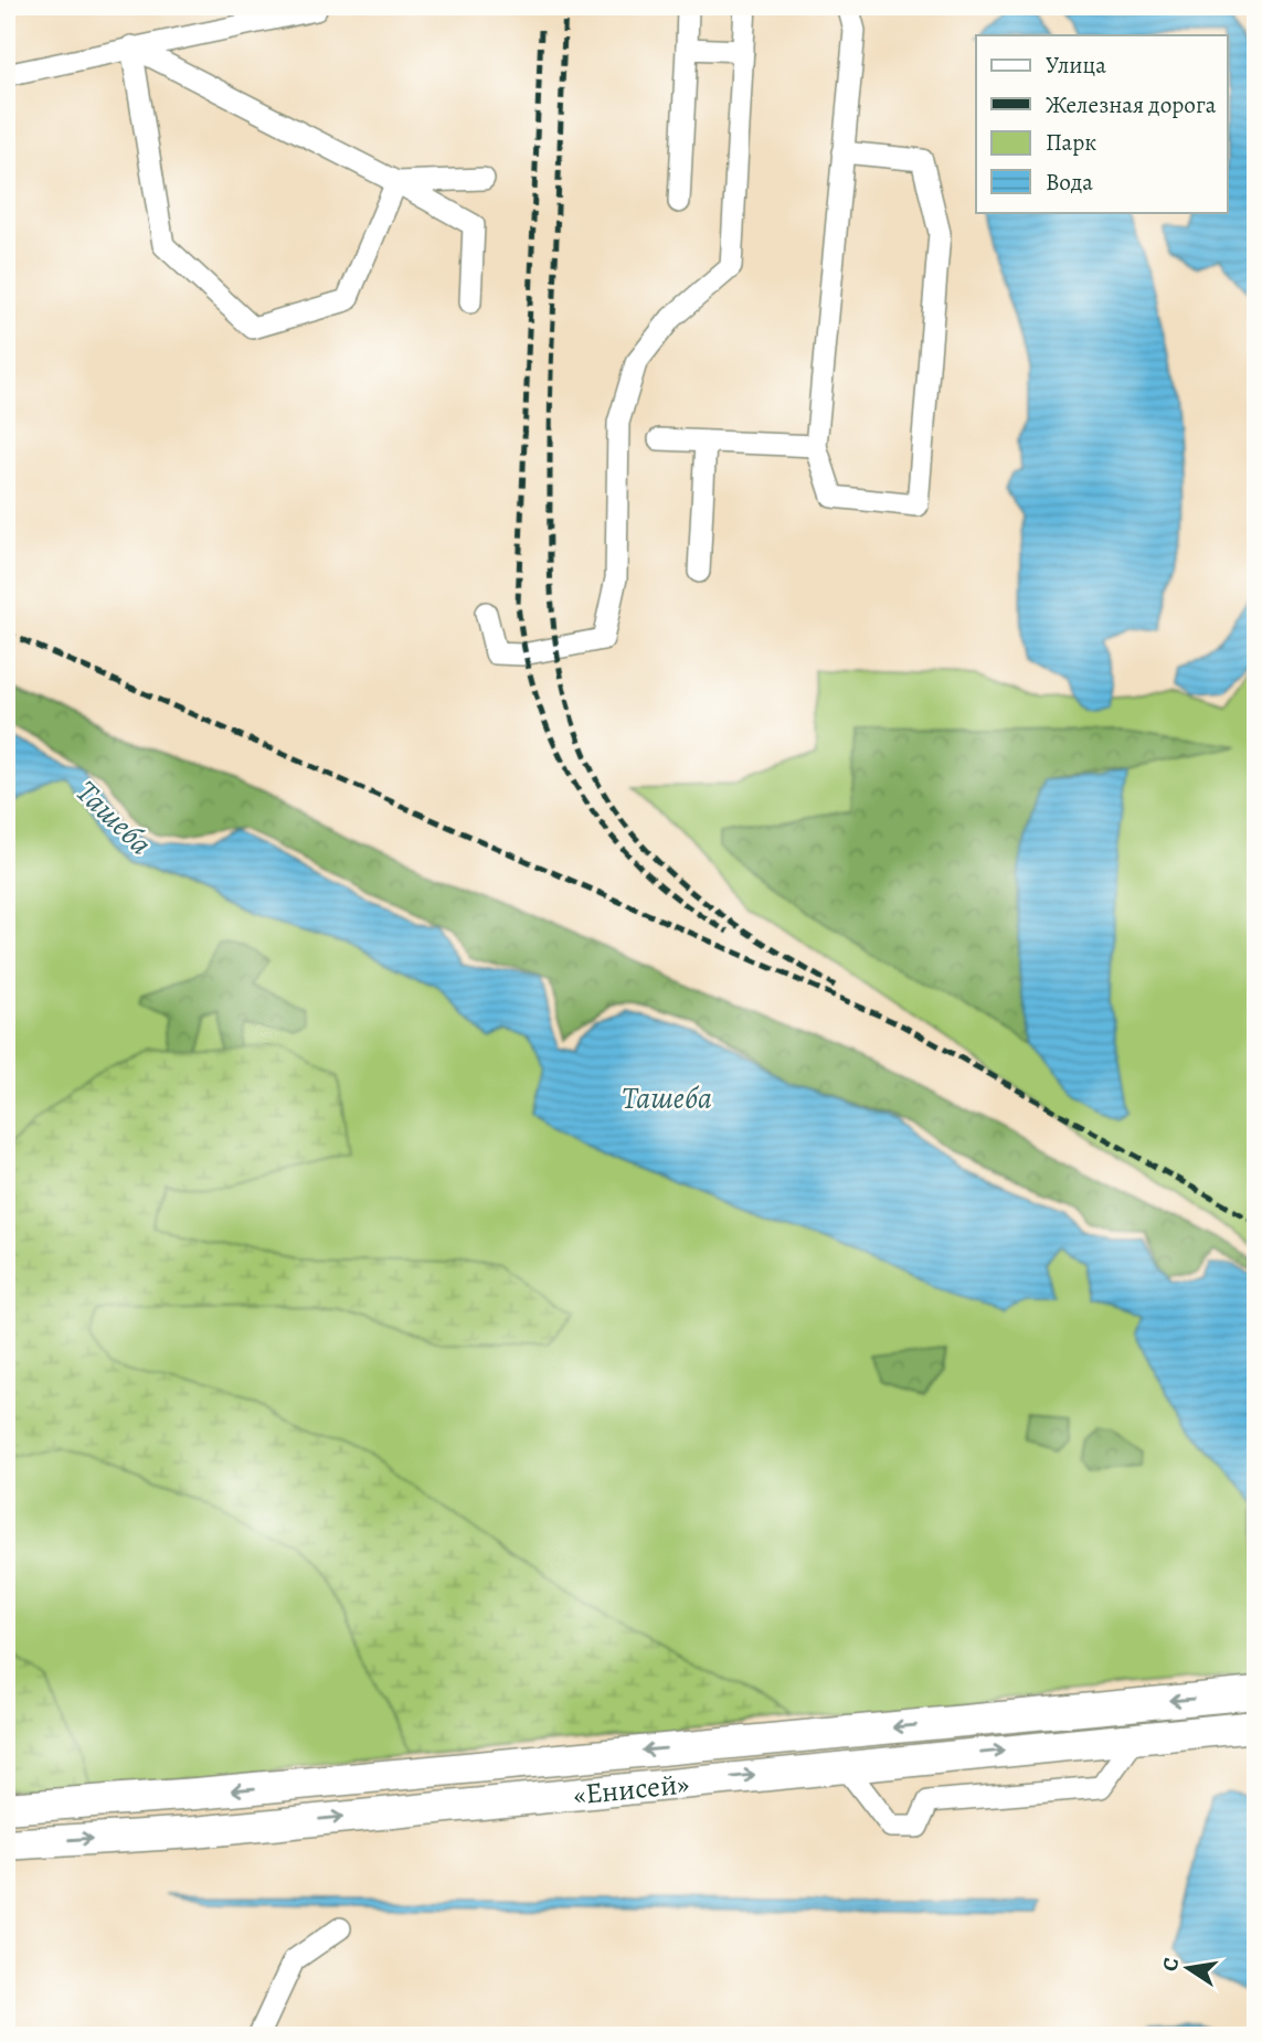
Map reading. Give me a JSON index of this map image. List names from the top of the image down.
{
  "streets": {
    "highway": ["«Енисей»"]
  },
  "water": ["Ташеба"],
  "legend": [
    "Улица",
    "Железная дорога",
    "Парк",
    "Вода"
  ],
  "north": "left"
}
